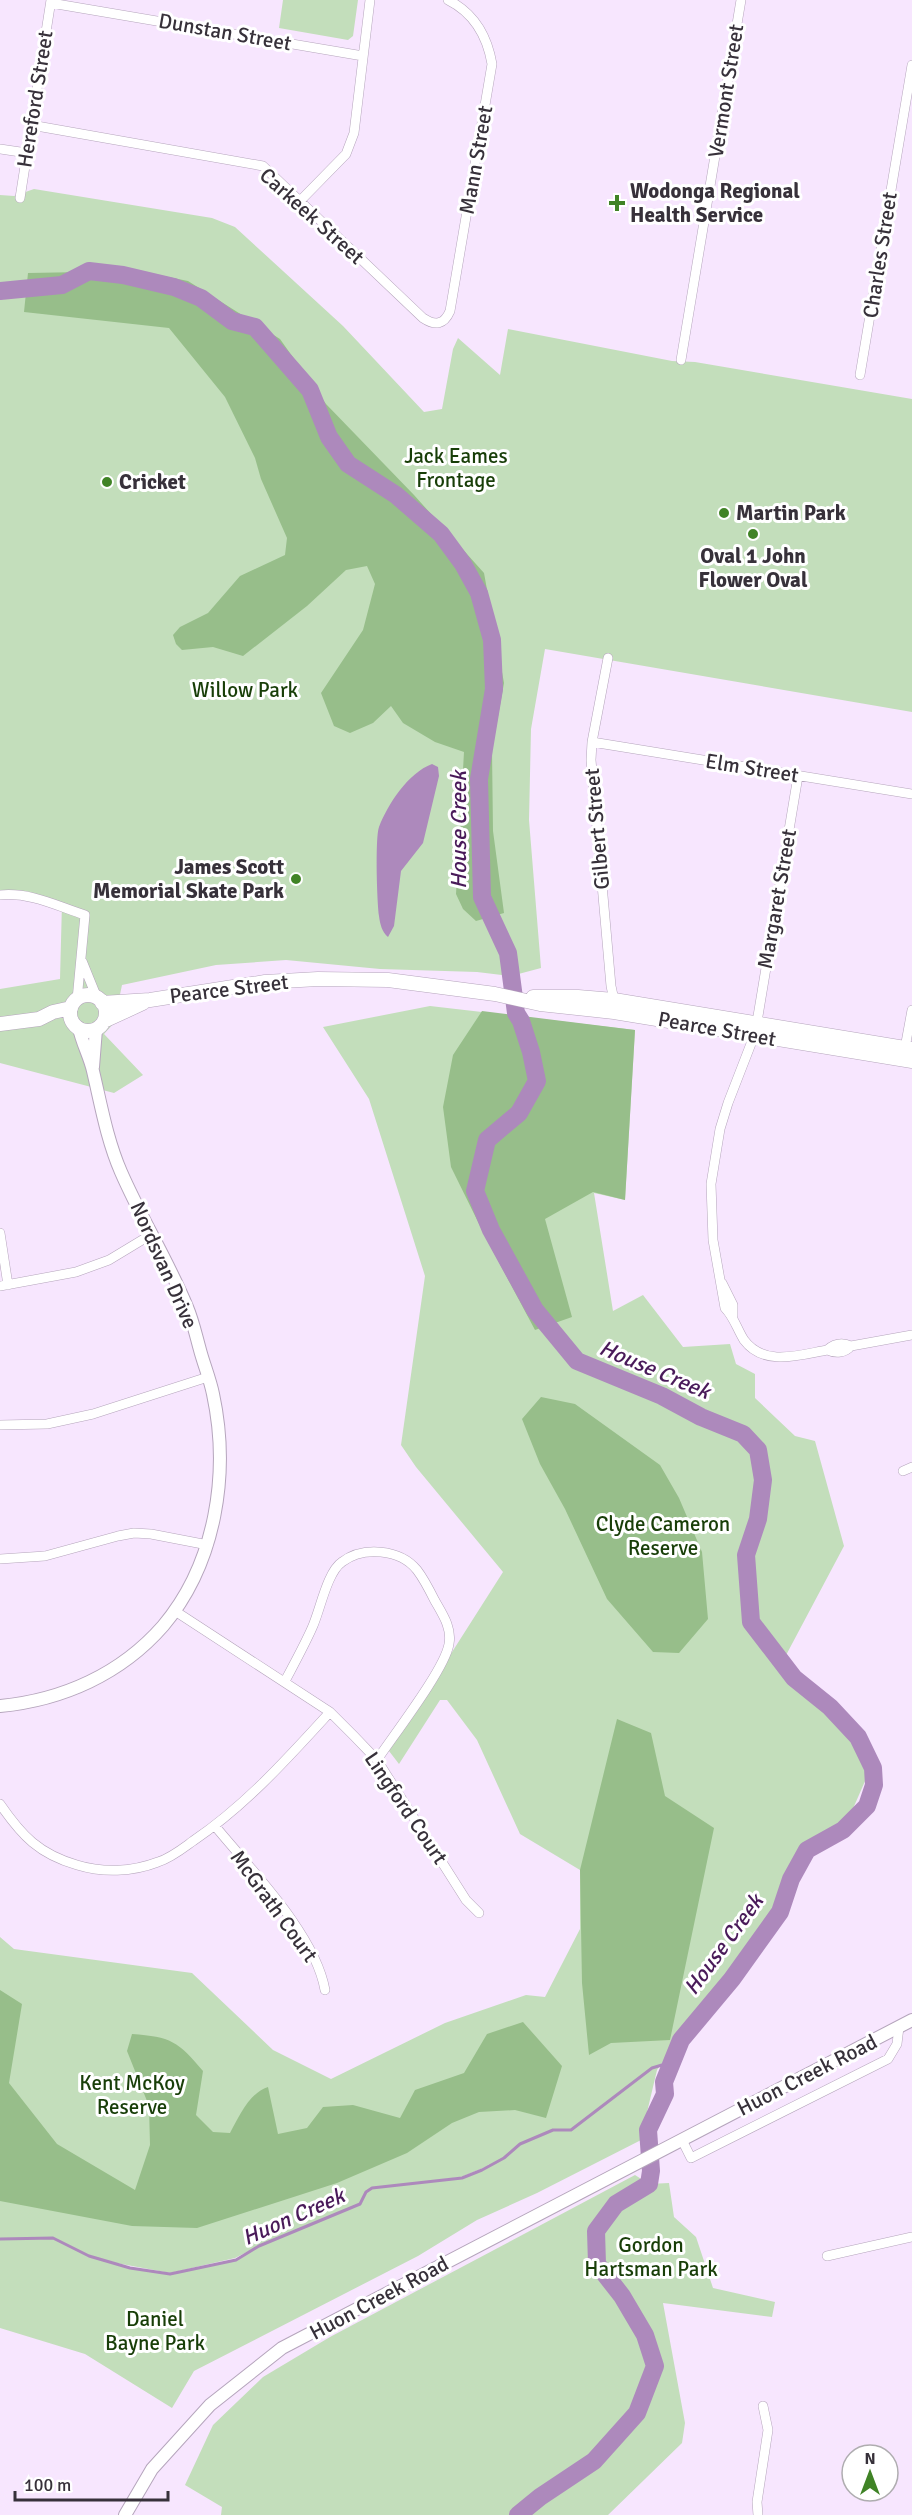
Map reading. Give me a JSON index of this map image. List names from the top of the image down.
{
  "streets": {
    "main road": ["Pearce Street"],
    "street": [
      "Dunstan Street",
      "Vermont Street",
      "Hereford Street",
      "Mann Street",
      "Carkeek Street",
      "Charles Street",
      "Elm Street",
      "Gilbert Street",
      "Margaret Street",
      "Nordsvan Drive",
      "Lingford Court",
      "McGrath Court",
      "Huon Creek Road"
    ]
  },
  "crossings": [
    ["Dunstan Street", "Hereford Street"],
    ["Hereford Street", "Carkeek Street"],
    ["Mann Street", "Carkeek Street"],
    ["Elm Street", "Gilbert Street"],
    ["Elm Street", "Margaret Street"],
    ["Gilbert Street", "Pearce Street"],
    ["Margaret Street", "Pearce Street"],
    ["Pearce Street", "Nordsvan Drive"],
    ["Nordsvan Drive", "Lingford Court"]
  ],
  "water": ["House Creek", "Huon Creek"],
  "parks": [
    "Jack Eames Frontage",
    "Willow Park",
    "Clyde Cameron Reserve",
    "Kent McKoy Reserve",
    "Gordon Hartsman Park",
    "Daniel Bayne Park"
  ],
  "places": {
    "health": ["Wodonga Regional Health Service"],
    "other": [
      "Cricket",
      "Martin Park",
      "Oval 1 John Flower Oval",
      "James Scott Memorial Skate Park"
    ]
  },
  "scale_bar": "100 m",
  "north": "top"
}
